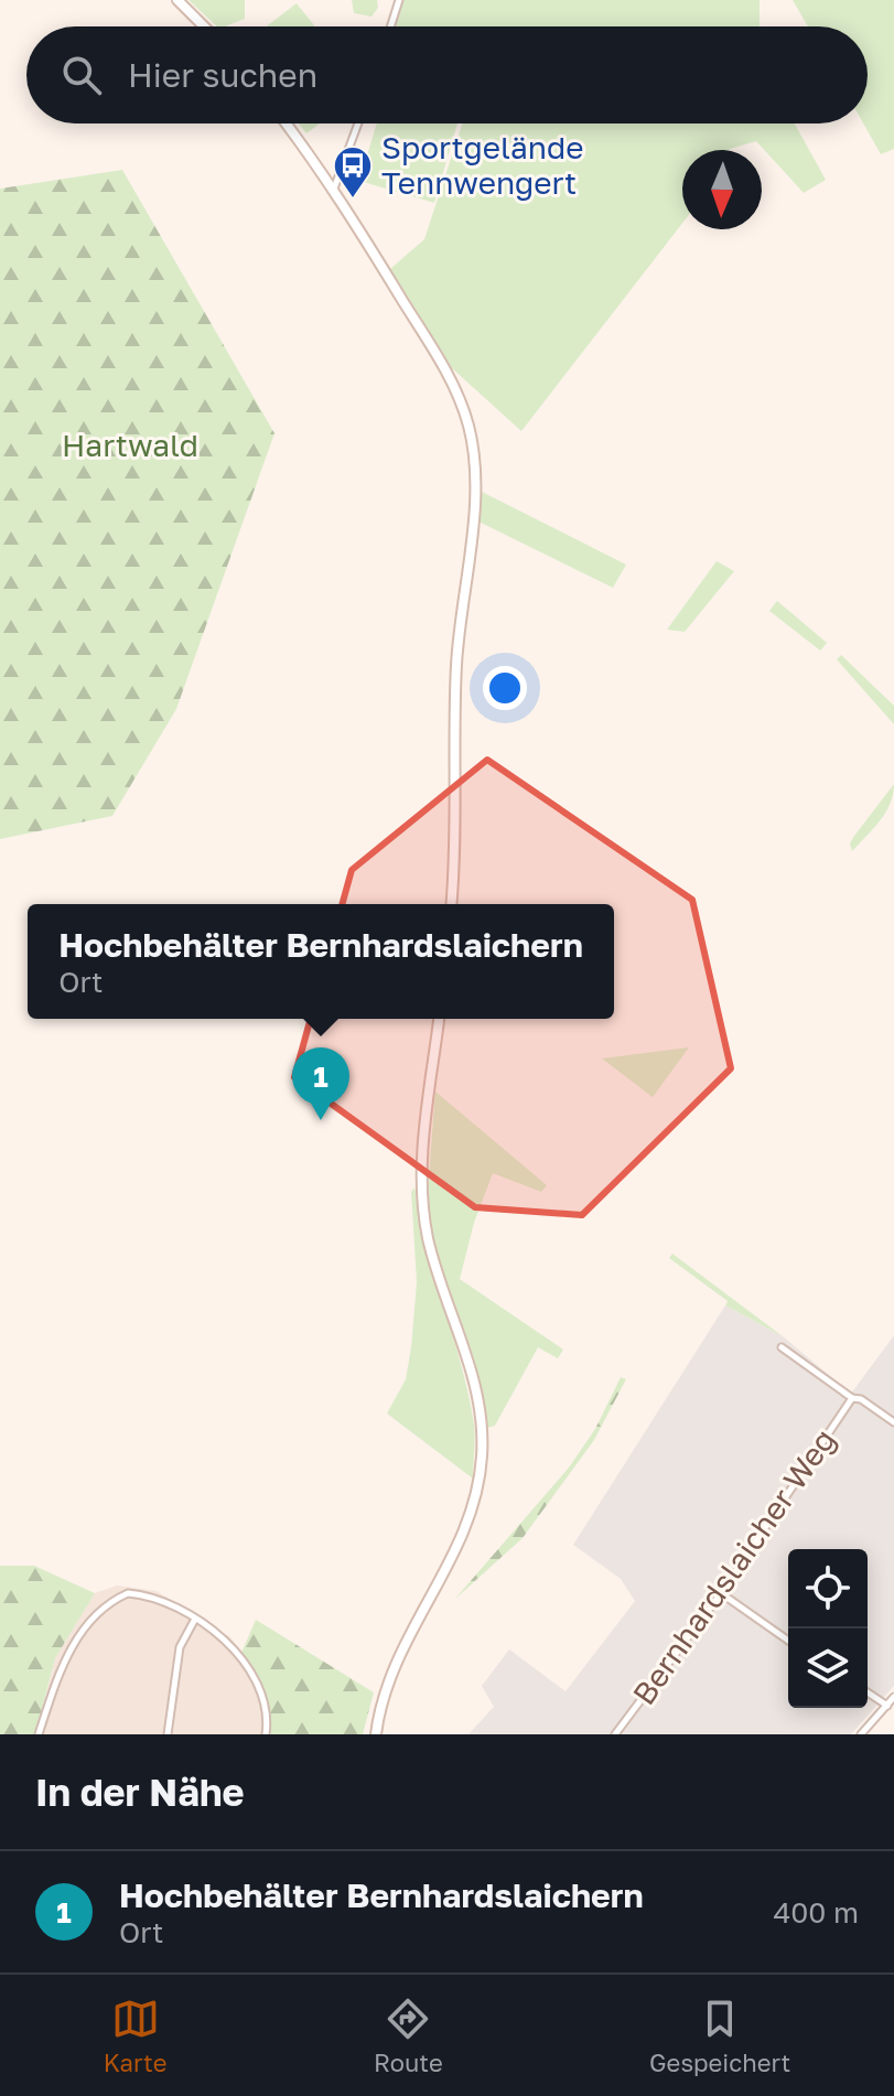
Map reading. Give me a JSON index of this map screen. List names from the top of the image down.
{
  "streets": {
    "street": ["Bernhardslaicher Weg"]
  },
  "parks": ["Hartwald"],
  "places": {
    "bus stop": ["Sportgelände Tennwengert"]
  },
  "north": "bottom",
  "page": {
    "search": "Hier suchen",
    "popup": ["Hochbehälter Bernhardslaichern", "Ort"],
    "pins": "1",
    "heading": "In der Nähe",
    "list": [
      {
        "mark": "1",
        "name": "Hochbehälter Bernhardslaichern",
        "note": "Ort",
        "value": "400 m"
      }
    ],
    "nav": ["Karte", "Route", "Gespeichert"]
  }
}
